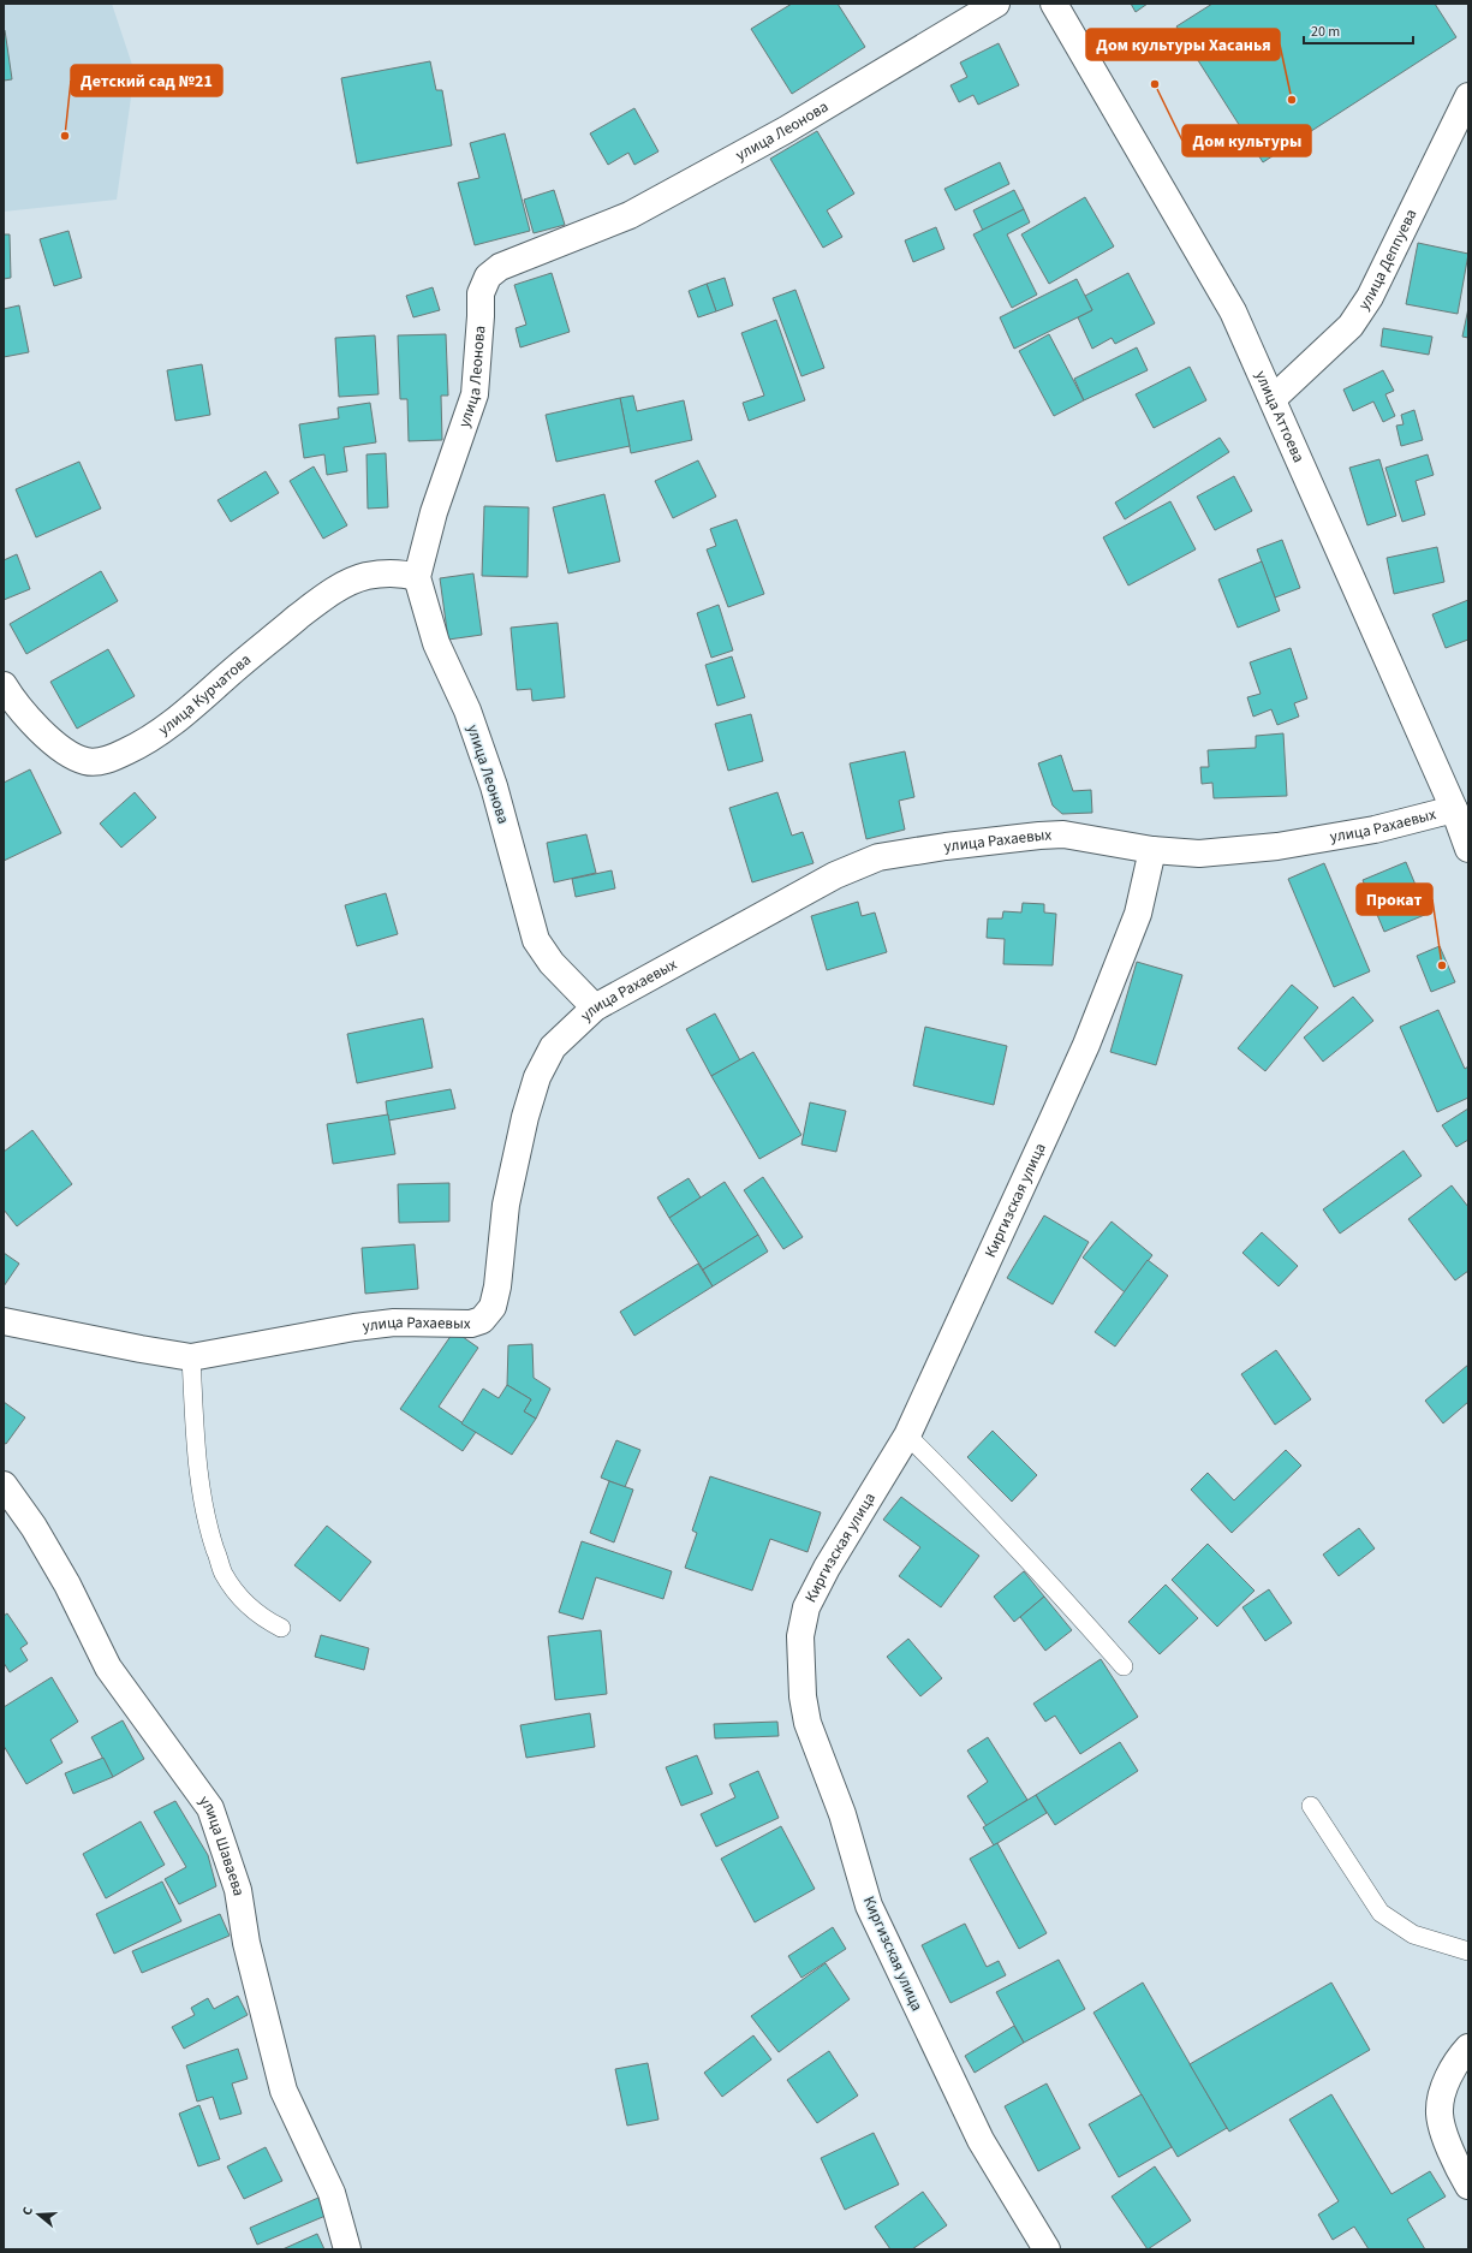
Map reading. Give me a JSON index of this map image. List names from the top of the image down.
{
  "streets": {
    "street": [
      "улица Леонова",
      "улица Деппуева",
      "улица Аттоева",
      "улица Курчатова",
      "улица Рахаевых",
      "Киргизская улица",
      "улица Шаваева"
    ]
  },
  "crossings": [
    ["улица Леонова", "улица Курчатова"],
    ["улица Леонова", "улица Рахаевых"],
    ["улица Деппуева", "улица Аттоева"],
    ["улица Аттоева", "улица Рахаевых"],
    ["улица Рахаевых", "Киргизская улица"]
  ],
  "places": [
    "Дом культуры",
    "Дом культуры Хасанья",
    "Детский сад №21",
    "Прокат"
  ],
  "scale_bar": "20 m",
  "north": "left"
}
